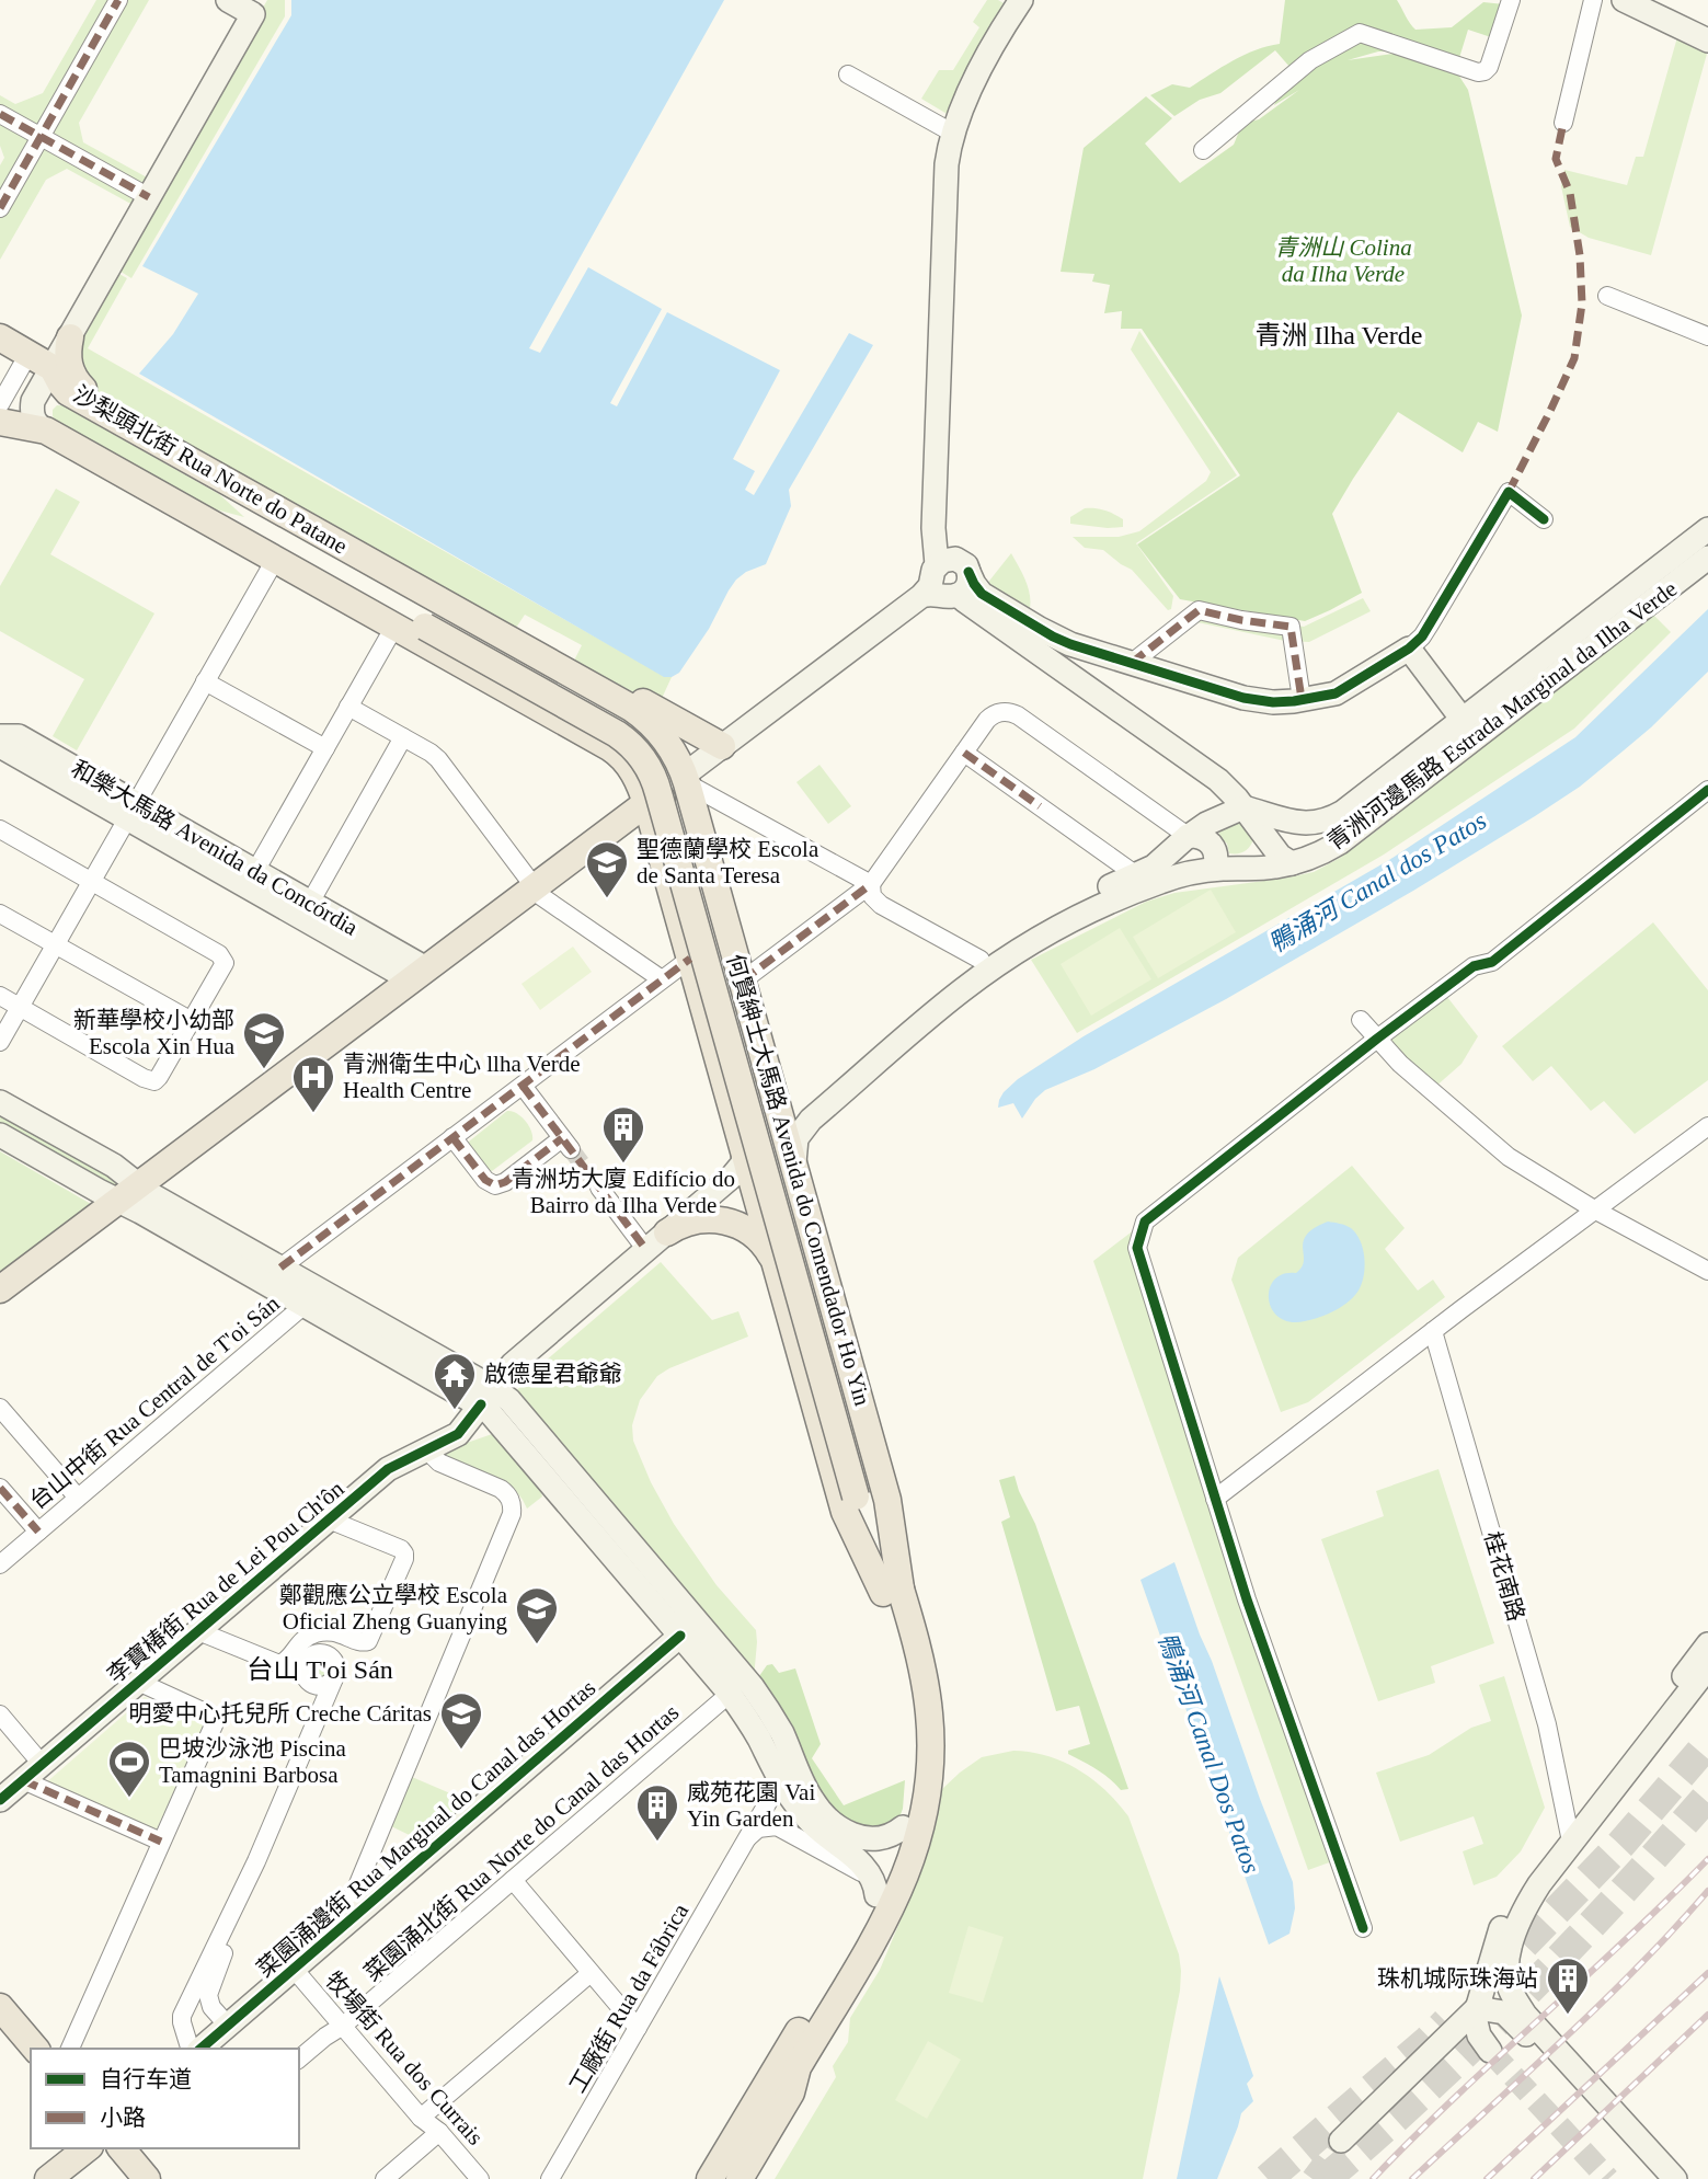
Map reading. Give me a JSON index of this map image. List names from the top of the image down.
{
  "streets": {
    "main road": [
      "沙梨頭北街 Rua Norte do Patane",
      "青洲河邊馬路 Estrada Marginal da Ilha Verde",
      "和樂大馬路 Avenida da Concórdia",
      "何賢紳士大馬路 Avenida do Comendador Ho Yin",
      "李寶椿街 Rua de Lei Pou Ch'ôn",
      "菜園涌邊街 Rua Marginal do Canal das Hortas"
    ],
    "street": [
      "台山中街 Rua Central de T'oi Sán",
      "桂花南路",
      "菜園涌北街 Rua Norte do Canal das Hortas",
      "工廠街 Rua da Fábrica",
      "牧場街 Rua dos Currais"
    ]
  },
  "crossings": [
    ["沙梨頭北街 Rua Norte do Patane", "何賢紳士大馬路 Avenida do Comendador Ho Yin"],
    ["青洲河邊馬路 Estrada Marginal da Ilha Verde", "何賢紳士大馬路 Avenida do Comendador Ho Yin"],
    ["何賢紳士大馬路 Avenida do Comendador Ho Yin", "李寶椿街 Rua de Lei Pou Ch'ôn"],
    ["菜園涌邊街 Rua Marginal do Canal das Hortas", "牧場街 Rua dos Currais"],
    ["菜園涌北街 Rua Norte do Canal das Hortas", "牧場街 Rua dos Currais"]
  ],
  "districts": ["青洲 Ilha Verde", "台山 T'oi Sán"],
  "water": ["鴨涌河 Canal dos Patos", "鴨涌河 Canal Dos Patos"],
  "parks": ["青洲山 Colina da Ilha Verde"],
  "places": {
    "school or university": [
      "聖德蘭學校 Escola de Santa Teresa",
      "新華學校小幼部 Escola Xin Hua",
      "鄭觀應公立學校 Escola Oficial Zheng Guanying",
      "明愛中心托兒所 Creche Cáritas"
    ],
    "hospital": ["青洲衛生中心 llha Verde Health Centre"],
    "building": ["青洲坊大廈 Edifício do Bairro da Ilha Verde", "威苑花園 Vai Yin Garden", "珠机城际珠海站"],
    "temple": ["啟德星君爺爺"],
    "sports": ["巴坡沙泳池 Piscina Tamagnini Barbosa"]
  },
  "legend": ["自行车道", "小路"]
}
